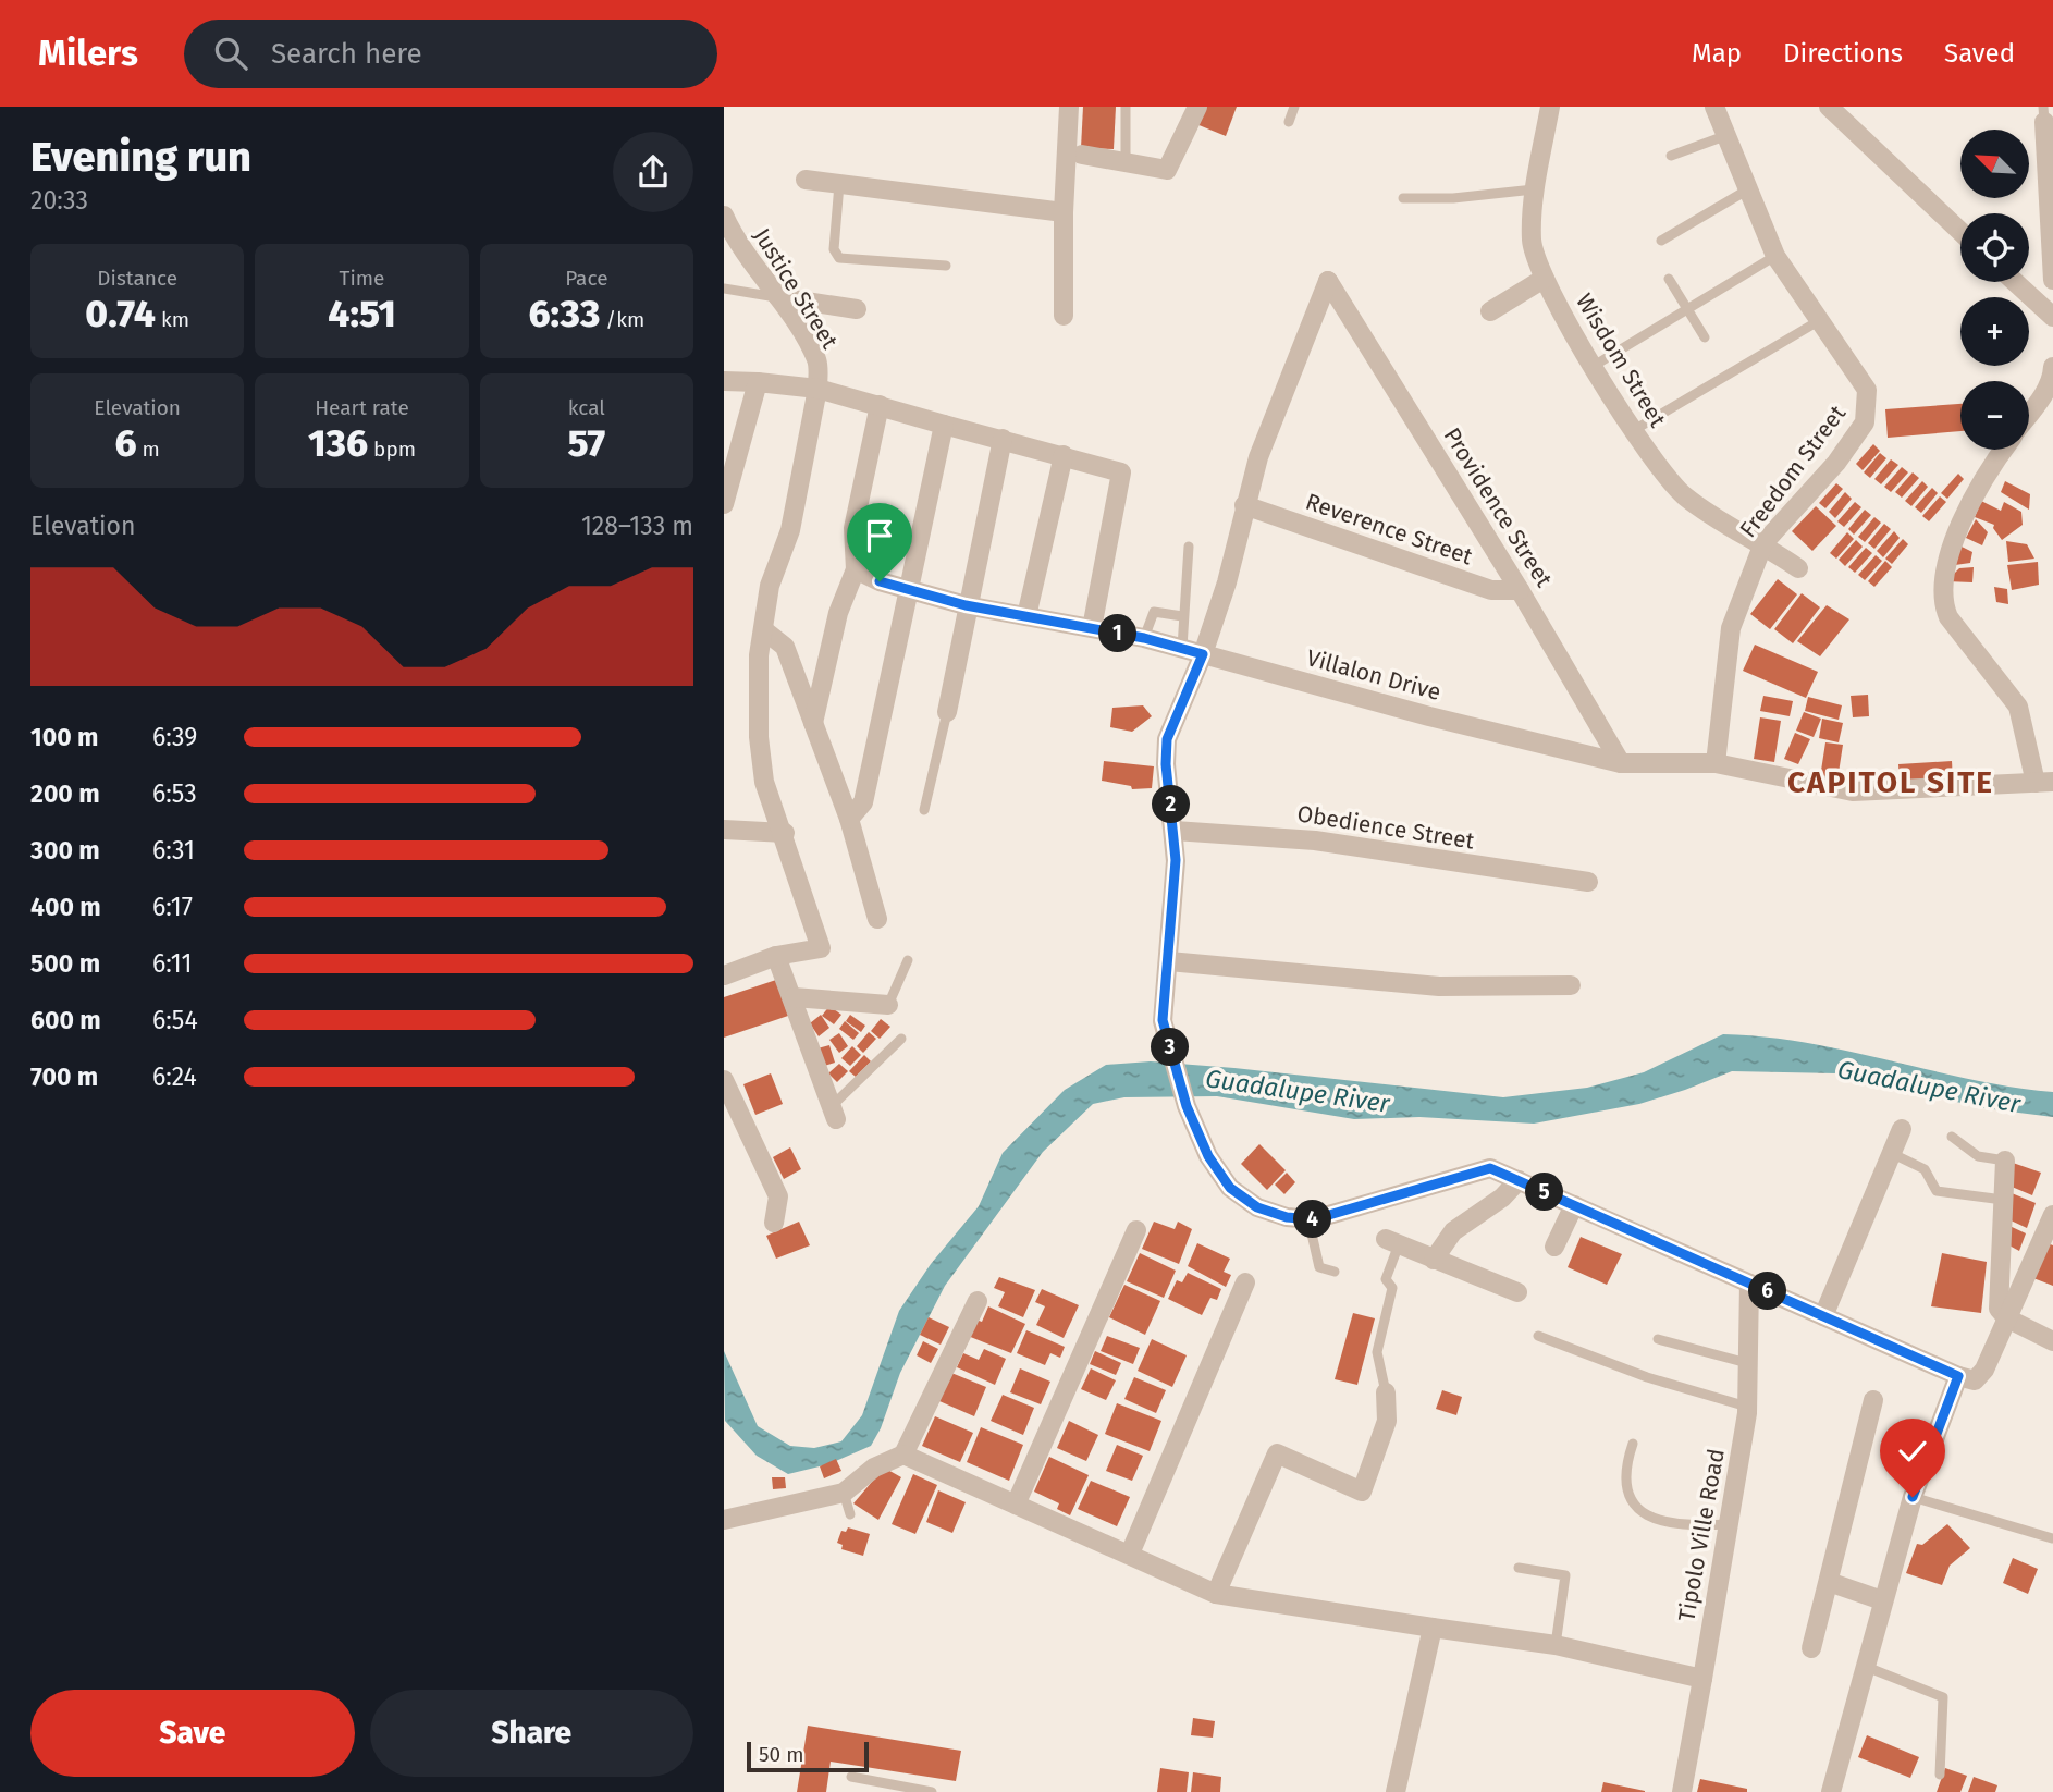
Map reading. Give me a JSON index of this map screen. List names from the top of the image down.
{
  "streets": {
    "street": [
      "Justice Street",
      "Wisdom Street",
      "Freedom Street",
      "Providence Street",
      "Reverence Street",
      "Villalon Drive",
      "Obedience Street",
      "Tipolo Ville Road"
    ]
  },
  "crossings": [
    ["Wisdom Street", "Freedom Street"],
    ["Freedom Street", "Villalon Drive"],
    ["Providence Street", "Reverence Street"],
    ["Providence Street", "Villalon Drive"]
  ],
  "districts": ["CAPITOL SITE"],
  "water": ["Guadalupe River"],
  "scale_bar": "50 m",
  "north": "top left",
  "page": {
    "header": "Milers",
    "search": "Search here",
    "nav": ["Map", "Directions", "Saved"],
    "heading": ["Evening run", "20:33"],
    "map_buttons": ["+", "−"],
    "stats": [
      ["Distance", "0.74 km"],
      ["Time", "4:51"],
      ["Pace", "6:33 /km"],
      ["Elevation", "6 m"],
      ["Heart rate", "136 bpm"],
      ["kcal", "57"]
    ],
    "chart": ["Elevation", "128–133 m"],
    "pins": [
      "1",
      "2",
      "3",
      "5",
      "4",
      "6"
    ],
    "list": [
      {
        "name": "100 m",
        "note": "6:39"
      },
      {
        "name": "200 m",
        "note": "6:53"
      },
      {
        "name": "300 m",
        "note": "6:31"
      },
      {
        "name": "400 m",
        "note": "6:17"
      },
      {
        "name": "500 m",
        "note": "6:11"
      },
      {
        "name": "600 m",
        "note": "6:54"
      },
      {
        "name": "700 m",
        "note": "6:24"
      }
    ],
    "buttons": ["Save", "Share"],
    "scale": "50 m"
  }
}
